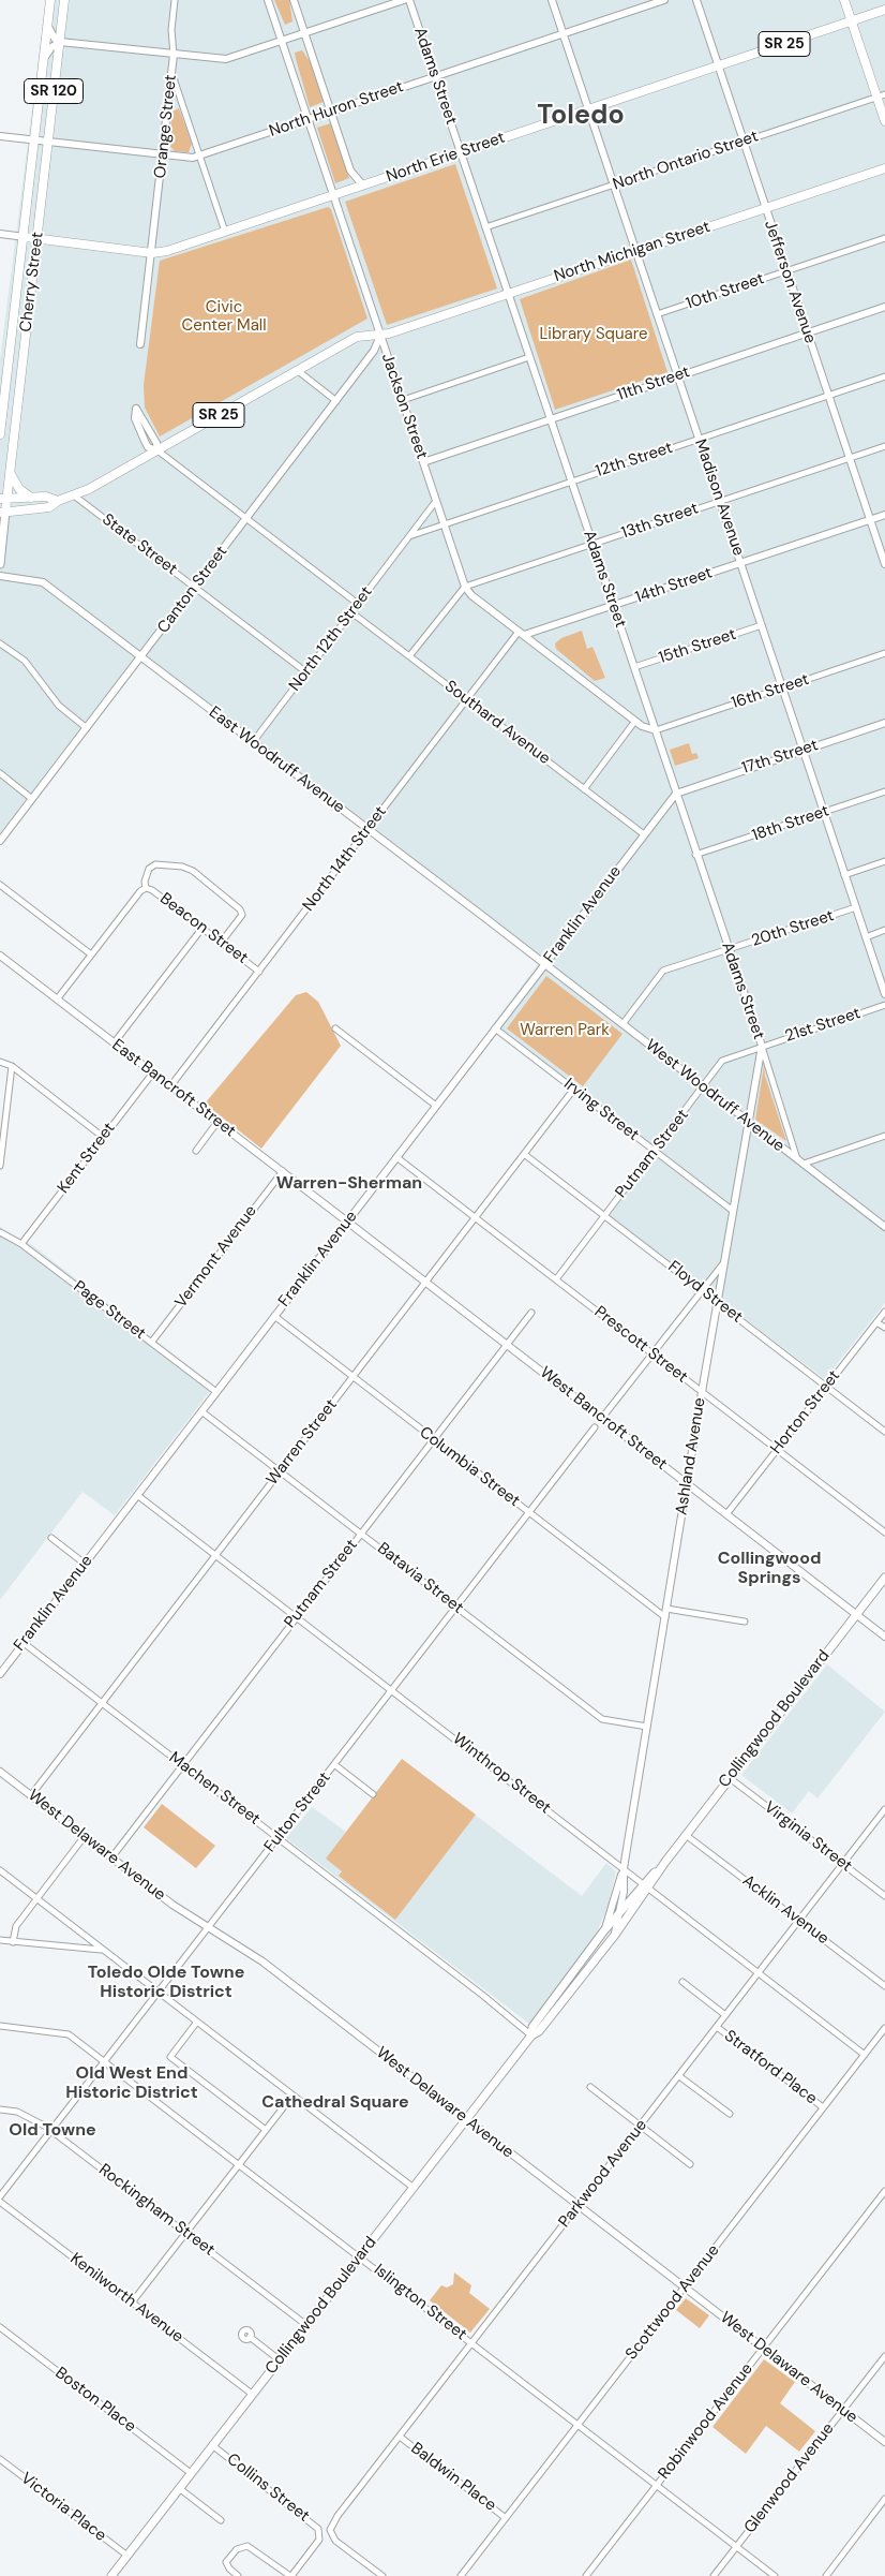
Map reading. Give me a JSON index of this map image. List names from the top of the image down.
{
  "streets": {
    "main road": [
      "SR 25",
      "SR 120",
      "North Erie Street",
      "North Michigan Street",
      "Cherry Street",
      "Collingwood Boulevard"
    ],
    "street": [
      "Adams Street",
      "North Huron Street",
      "Orange Street",
      "North Ontario Street",
      "Jefferson Avenue",
      "10th Street",
      "11th Street",
      "Jackson Street",
      "12th Street",
      "Madison Avenue",
      "13th Street",
      "State Street",
      "14th Street",
      "Canton Street",
      "North 12th Street",
      "15th Street",
      "16th Street",
      "Southard Avenue",
      "17th Street",
      "East Woodruff Avenue",
      "18th Street",
      "North 14th Street",
      "Franklin Avenue",
      "Beacon Street",
      "20th Street",
      "21st Street",
      "East Bancroft Street",
      "West Woodruff Avenue",
      "Irving Street",
      "Putnam Street",
      "Kent Street",
      "Vermont Avenue",
      "Floyd Street",
      "Page Street",
      "Prescott Street",
      "Horton Street",
      "West Bancroft Street",
      "Warren Street",
      "Ashland Avenue",
      "Columbia Street",
      "Batavia Street",
      "Winthrop Street",
      "Machen Street",
      "Fulton Street",
      "Virginia Street",
      "West Delaware Avenue",
      "Acklin Avenue",
      "Stratford Place",
      "Parkwood Avenue",
      "Rockingham Street",
      "Kenilworth Avenue",
      "Islington Street",
      "Scottwood Avenue",
      "Boston Place",
      "Robinwood Avenue",
      "Baldwin Place",
      "Glenwood Avenue",
      "Collins Street",
      "Victoria Place"
    ]
  },
  "crossings": [
    ["SR 25", "North Michigan Street"],
    ["SR 25", "Cherry Street"],
    ["SR 25", "Jackson Street"],
    ["SR 25", "State Street"],
    ["SR 25", "Canton Street"],
    ["Adams Street", "North Huron Street"],
    ["Adams Street", "North Erie Street"],
    ["Adams Street", "North Ontario Street"],
    ["Adams Street", "North Michigan Street"],
    ["Adams Street", "11th Street"],
    ["Adams Street", "Jackson Street"],
    ["Adams Street", "12th Street"],
    ["Adams Street", "13th Street"],
    ["Adams Street", "14th Street"],
    ["Adams Street", "15th Street"],
    ["Adams Street", "16th Street"],
    ["Adams Street", "17th Street"],
    ["Adams Street", "18th Street"],
    ["Adams Street", "Franklin Avenue"],
    ["Adams Street", "20th Street"],
    ["Adams Street", "21st Street"],
    ["Adams Street", "West Woodruff Avenue"],
    ["Adams Street", "Putnam Street"],
    ["Adams Street", "Ashland Avenue"],
    ["North Huron Street", "Orange Street"],
    ["North Huron Street", "Cherry Street"],
    ["North Huron Street", "Jackson Street"],
    ["North Huron Street", "Madison Avenue"],
    ["Orange Street", "North Erie Street"],
    ["North Erie Street", "Cherry Street"],
    ["North Erie Street", "Jefferson Avenue"],
    ["North Erie Street", "Jackson Street"],
    ["North Erie Street", "Madison Avenue"],
    ["North Ontario Street", "Jefferson Avenue"],
    ["North Ontario Street", "Madison Avenue"],
    ["North Michigan Street", "Jefferson Avenue"],
    ["North Michigan Street", "Jackson Street"],
    ["North Michigan Street", "Madison Avenue"],
    ["North Michigan Street", "Canton Street"],
    ["Jefferson Avenue", "10th Street"],
    ["Jefferson Avenue", "11th Street"],
    ["Jefferson Avenue", "12th Street"],
    ["Jefferson Avenue", "13th Street"],
    ["Jefferson Avenue", "14th Street"],
    ["10th Street", "Madison Avenue"],
    ["11th Street", "Jackson Street"],
    ["11th Street", "Madison Avenue"],
    ["Jackson Street", "12th Street"],
    ["Jackson Street", "13th Street"],
    ["Jackson Street", "14th Street"],
    ["Jackson Street", "Canton Street"],
    ["Jackson Street", "North 12th Street"],
    ["Jackson Street", "16th Street"],
    ["Jackson Street", "North 14th Street"],
    ["12th Street", "Madison Avenue"],
    ["Madison Avenue", "13th Street"],
    ["Madison Avenue", "14th Street"],
    ["Madison Avenue", "15th Street"],
    ["Madison Avenue", "16th Street"],
    ["Madison Avenue", "17th Street"],
    ["Madison Avenue", "18th Street"],
    ["Madison Avenue", "20th Street"],
    ["State Street", "Canton Street"],
    ["State Street", "North 12th Street"],
    ["14th Street", "North 14th Street"],
    ["Canton Street", "East Woodruff Avenue"],
    ["North 12th Street", "Southard Avenue"],
    ["North 12th Street", "East Woodruff Avenue"],
    ["Southard Avenue", "North 14th Street"],
    ["Southard Avenue", "Franklin Avenue"],
    ["17th Street", "Franklin Avenue"],
    ["East Woodruff Avenue", "North 14th Street"],
    ["East Woodruff Avenue", "Franklin Avenue"],
    ["East Woodruff Avenue", "West Woodruff Avenue"],
    ["North 14th Street", "Beacon Street"],
    ["North 14th Street", "East Bancroft Street"],
    ["Franklin Avenue", "East Bancroft Street"],
    ["Franklin Avenue", "West Woodruff Avenue"],
    ["Franklin Avenue", "Irving Street"],
    ["Franklin Avenue", "Page Street"],
    ["Franklin Avenue", "Prescott Street"],
    ["Franklin Avenue", "West Bancroft Street"],
    ["Franklin Avenue", "Columbia Street"],
    ["Franklin Avenue", "Batavia Street"],
    ["Franklin Avenue", "Winthrop Street"],
    ["Franklin Avenue", "Machen Street"],
    ["21st Street", "Putnam Street"],
    ["21st Street", "Ashland Avenue"],
    ["East Bancroft Street", "Kent Street"],
    ["East Bancroft Street", "Vermont Avenue"],
    ["East Bancroft Street", "West Bancroft Street"],
    ["West Woodruff Avenue", "Putnam Street"],
    ["West Woodruff Avenue", "Ashland Avenue"],
    ["Irving Street", "Putnam Street"],
    ["Irving Street", "Warren Street"],
    ["Irving Street", "Ashland Avenue"],
    ["Putnam Street", "Floyd Street"],
    ["Putnam Street", "Prescott Street"],
    ["Putnam Street", "West Bancroft Street"],
    ["Putnam Street", "Ashland Avenue"],
    ["Putnam Street", "Columbia Street"],
    ["Putnam Street", "Batavia Street"],
    ["Putnam Street", "Winthrop Street"],
    ["Putnam Street", "Machen Street"],
    ["Putnam Street", "West Delaware Avenue"],
    ["Kent Street", "Page Street"],
    ["Vermont Avenue", "Page Street"],
    ["Floyd Street", "Horton Street"],
    ["Floyd Street", "Warren Street"],
    ["Floyd Street", "Ashland Avenue"],
    ["Prescott Street", "Horton Street"],
    ["Prescott Street", "Warren Street"],
    ["Prescott Street", "Ashland Avenue"],
    ["Horton Street", "West Bancroft Street"],
    ["West Bancroft Street", "Warren Street"],
    ["West Bancroft Street", "Ashland Avenue"],
    ["West Bancroft Street", "Collingwood Boulevard"],
    ["Warren Street", "Columbia Street"],
    ["Warren Street", "Batavia Street"],
    ["Warren Street", "Winthrop Street"],
    ["Warren Street", "Machen Street"],
    ["Warren Street", "West Delaware Avenue"],
    ["Ashland Avenue", "Columbia Street"],
    ["Ashland Avenue", "Batavia Street"],
    ["Ashland Avenue", "Collingwood Boulevard"],
    ["Ashland Avenue", "Winthrop Street"],
    ["Columbia Street", "Fulton Street"],
    ["Batavia Street", "Fulton Street"],
    ["Collingwood Boulevard", "Winthrop Street"],
    ["Collingwood Boulevard", "Machen Street"],
    ["Collingwood Boulevard", "Virginia Street"],
    ["Collingwood Boulevard", "West Delaware Avenue"],
    ["Collingwood Boulevard", "Acklin Avenue"],
    ["Collingwood Boulevard", "Rockingham Street"],
    ["Collingwood Boulevard", "Kenilworth Avenue"],
    ["Collingwood Boulevard", "Islington Street"],
    ["Collingwood Boulevard", "Boston Place"],
    ["Collingwood Boulevard", "Collins Street"],
    ["Collingwood Boulevard", "Victoria Place"],
    ["Winthrop Street", "Fulton Street"],
    ["Winthrop Street", "Parkwood Avenue"],
    ["Winthrop Street", "Scottwood Avenue"],
    ["Machen Street", "Fulton Street"],
    ["Fulton Street", "West Delaware Avenue"],
    ["Fulton Street", "Rockingham Street"],
    ["Fulton Street", "Islington Street"],
    ["Virginia Street", "Parkwood Avenue"],
    ["West Delaware Avenue", "Parkwood Avenue"],
    ["West Delaware Avenue", "Scottwood Avenue"],
    ["West Delaware Avenue", "Robinwood Avenue"],
    ["West Delaware Avenue", "Glenwood Avenue"],
    ["Acklin Avenue", "Parkwood Avenue"],
    ["Stratford Place", "Parkwood Avenue"],
    ["Stratford Place", "Scottwood Avenue"],
    ["Parkwood Avenue", "Islington Street"],
    ["Parkwood Avenue", "Baldwin Place"],
    ["Islington Street", "Scottwood Avenue"],
    ["Islington Street", "Robinwood Avenue"],
    ["Islington Street", "Glenwood Avenue"],
    ["Scottwood Avenue", "Baldwin Place"]
  ],
  "districts": [
    "Toledo",
    "Warren-Sherman",
    "Collingwood Springs",
    "Toledo Olde Towne Historic District",
    "Old West End Historic District",
    "Cathedral Square",
    "Old Towne"
  ],
  "parks": ["Civic Center Mall", "Library Square", "Warren Park"]
}
